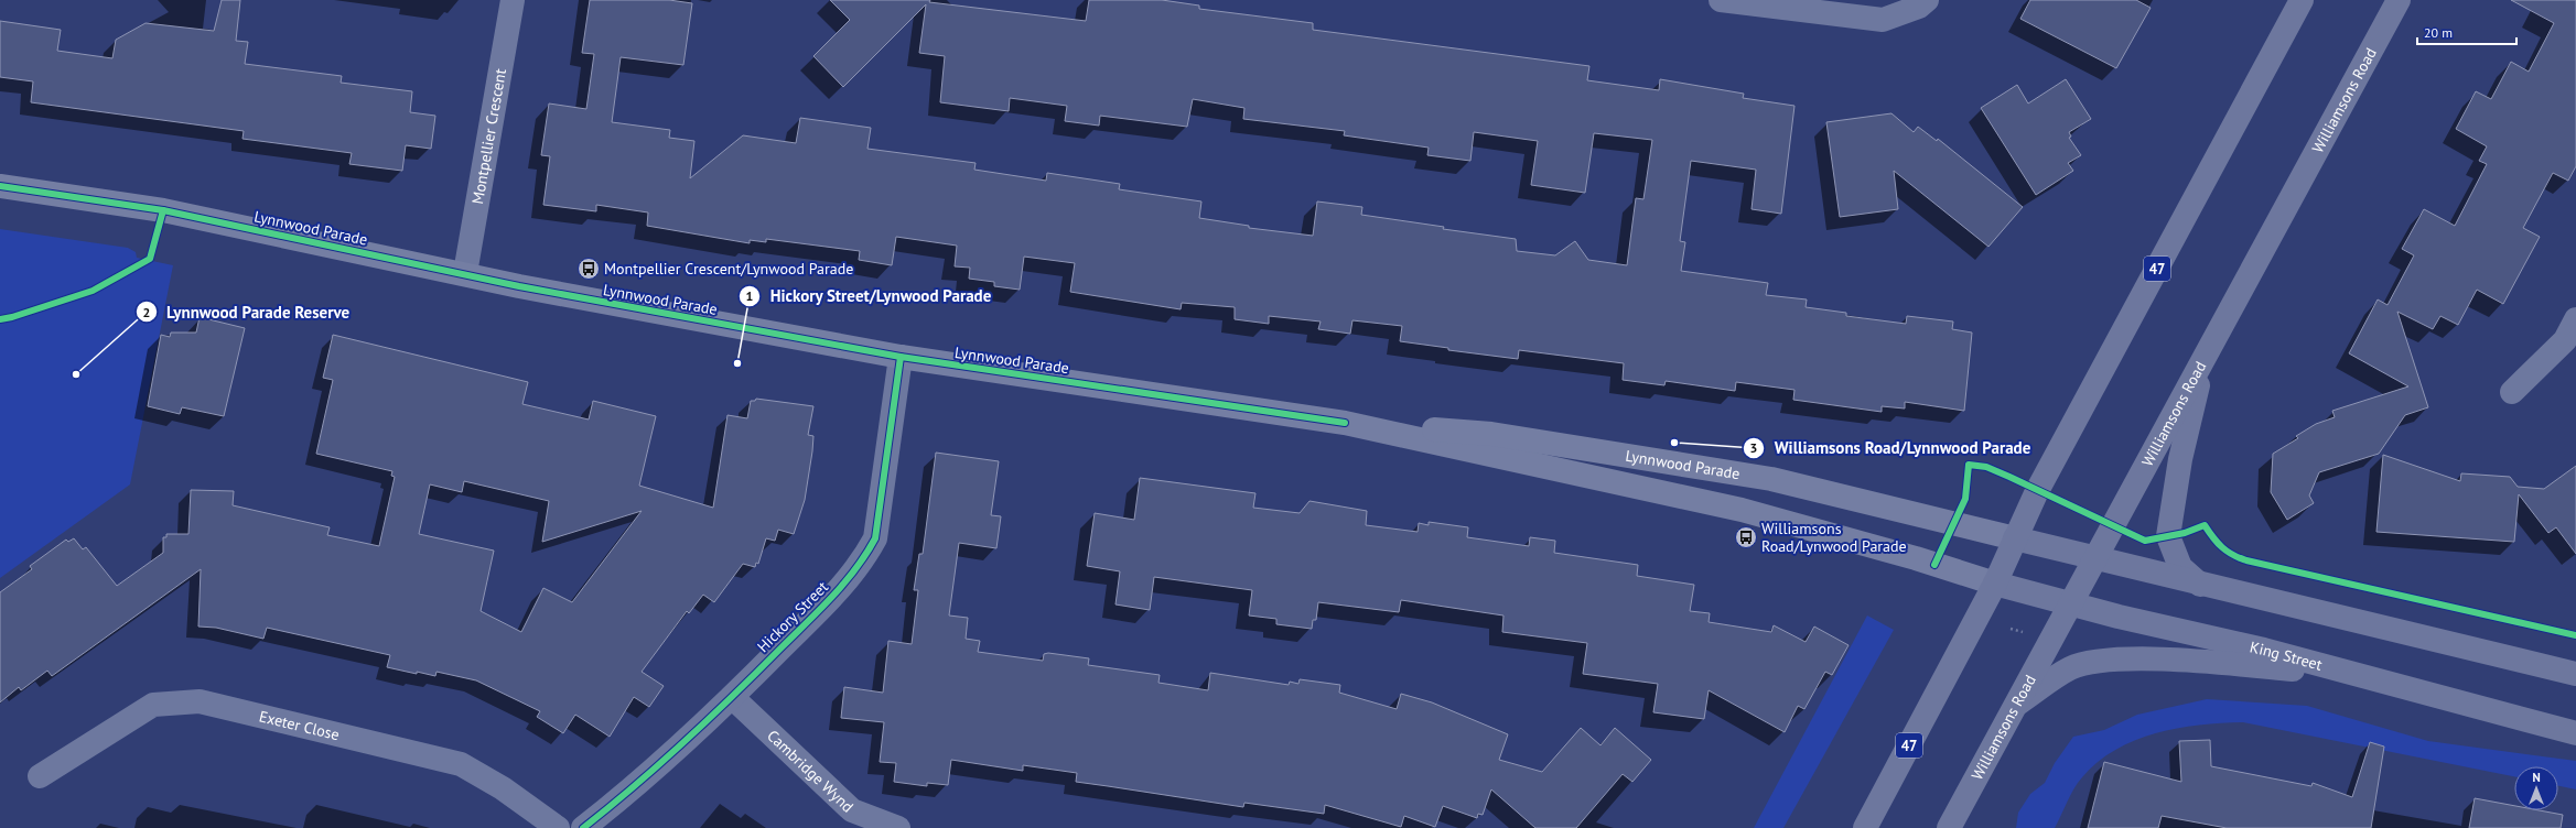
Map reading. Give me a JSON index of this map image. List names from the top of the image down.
{
  "streets": {
    "main road": [
      "Williamsons Road",
      "Lynnwood Parade",
      "47",
      "King Street"
    ],
    "street": [
      "Montpellier Crescent",
      "Hickory Street",
      "Exeter Close",
      "Cambridge Wynd"
    ]
  },
  "crossings": [
    ["Williamsons Road", "King Street"],
    ["Montpellier Crescent", "Lynnwood Parade"],
    ["Lynnwood Parade", "47"],
    ["Lynnwood Parade", "Hickory Street"],
    ["Lynnwood Parade", "King Street"],
    ["47", "King Street"],
    ["Hickory Street", "Cambridge Wynd"]
  ],
  "places": {
    "bus stop": ["Montpellier Crescent/Lynwood Parade", "Williamsons Road/Lynwood Parade"],
    "other": ["Hickory Street/Lynwood Parade", "Lynnwood Parade Reserve", "Williamsons Road/Lynnwood Parade"]
  },
  "scale_bar": "20 m",
  "north": "top"
}
